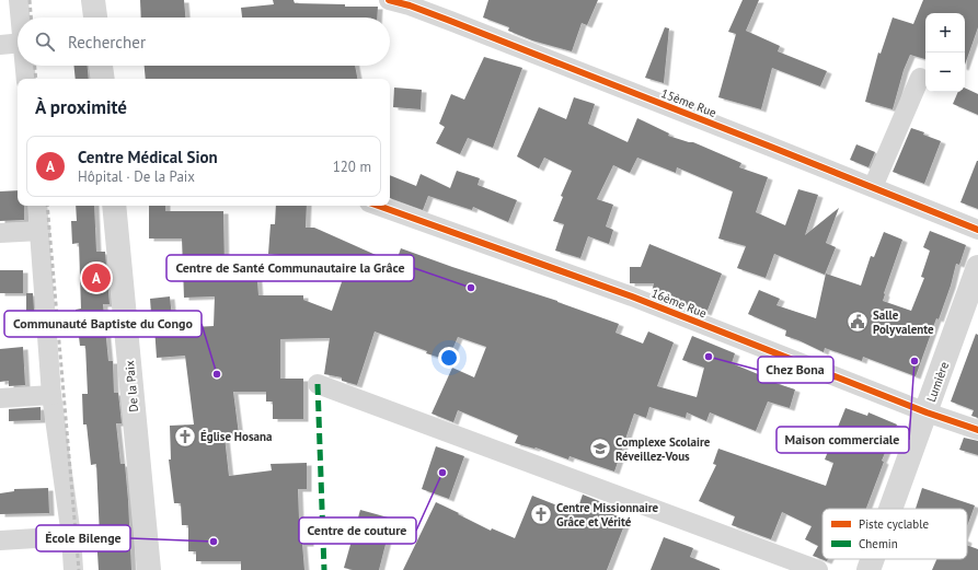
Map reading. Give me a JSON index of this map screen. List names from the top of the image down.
{
  "streets": {
    "street": [
      "15ème Rue",
      "16ème Rue",
      "Lumière",
      "De la Paix"
    ]
  },
  "crossings": [
    ["16ème Rue", "Lumière"]
  ],
  "places": {
    "other": [
      "Centre de Santé Communautaire la Grâce",
      "Chez Bona",
      "Maison commerciale",
      "Communauté Baptiste du Congo",
      "Centre de couture",
      "École Bilenge"
    ],
    "public building": ["Salle Polyvalente"],
    "church": ["Église Hosana", "Centre Missionnaire Grâce et Vérité"],
    "school or university": ["Complexe Scolaire Réveillez-Vous"]
  },
  "legend": ["Piste cyclable", "Chemin"],
  "page": {
    "map_buttons": ["+", "−"],
    "search": "Rechercher",
    "heading": "À proximité",
    "list": [
      {
        "mark": "A",
        "name": "Centre Médical Sion",
        "note": "Hôpital · De la Paix",
        "value": "120 m"
      }
    ],
    "pins": "A"
  }
}
